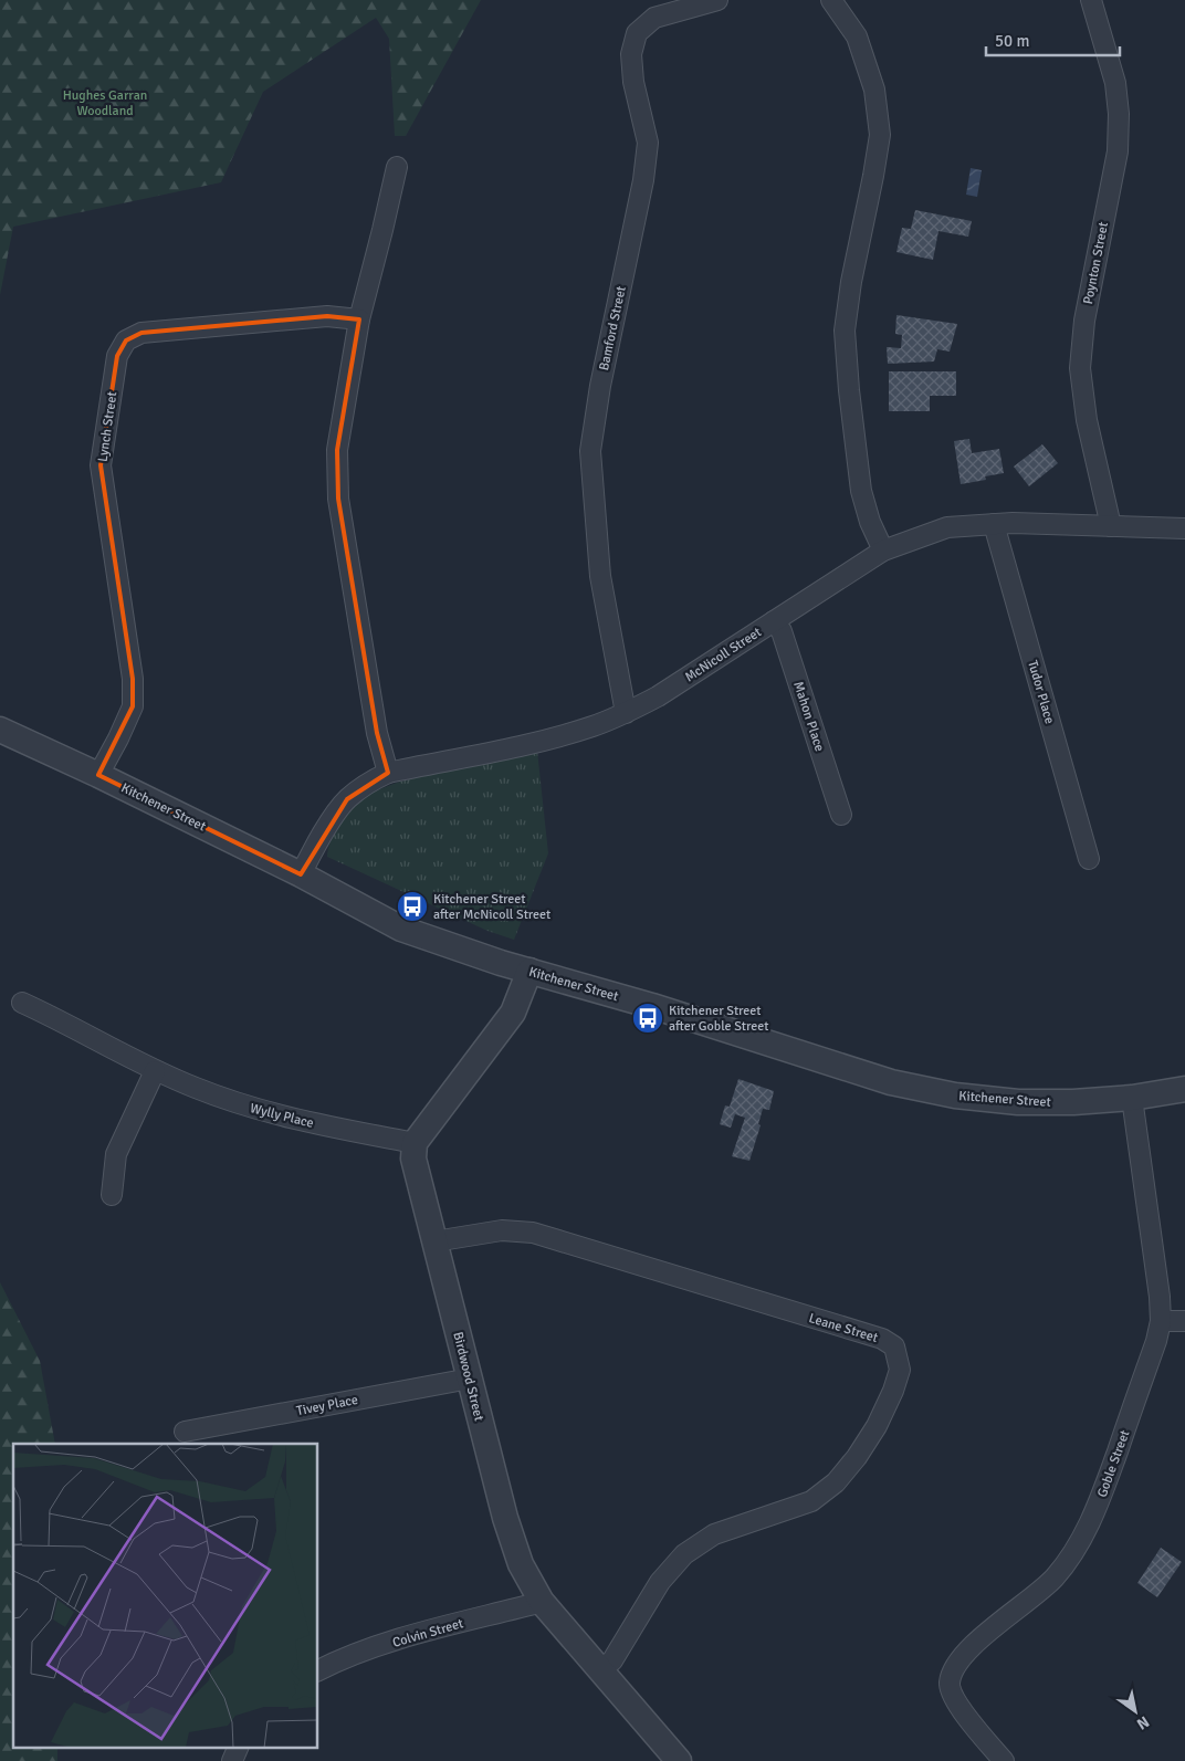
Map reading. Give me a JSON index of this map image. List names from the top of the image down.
{
  "streets": {
    "street": [
      "Poynton Street",
      "Bamford Street",
      "Lynch Street",
      "McNicoll Street",
      "Tudor Place",
      "Mahon Place",
      "Kitchener Street",
      "Wylly Place",
      "Leane Street",
      "Birdwood Street",
      "Tivey Place",
      "Goble Street",
      "Colvin Street"
    ]
  },
  "crossings": [
    ["Poynton Street", "McNicoll Street"],
    ["Bamford Street", "McNicoll Street"],
    ["Lynch Street", "Kitchener Street"],
    ["McNicoll Street", "Tudor Place"],
    ["McNicoll Street", "Mahon Place"],
    ["McNicoll Street", "Kitchener Street"],
    ["Kitchener Street", "Goble Street"],
    ["Wylly Place", "Birdwood Street"],
    ["Leane Street", "Birdwood Street"],
    ["Birdwood Street", "Tivey Place"],
    ["Birdwood Street", "Colvin Street"]
  ],
  "parks": ["Hughes Garran Woodland"],
  "places": {
    "bus stop": ["Kitchener Street after McNicoll Street", "Kitchener Street after Goble Street"]
  },
  "scale_bar": "50 m",
  "north": "bottom right"
}
